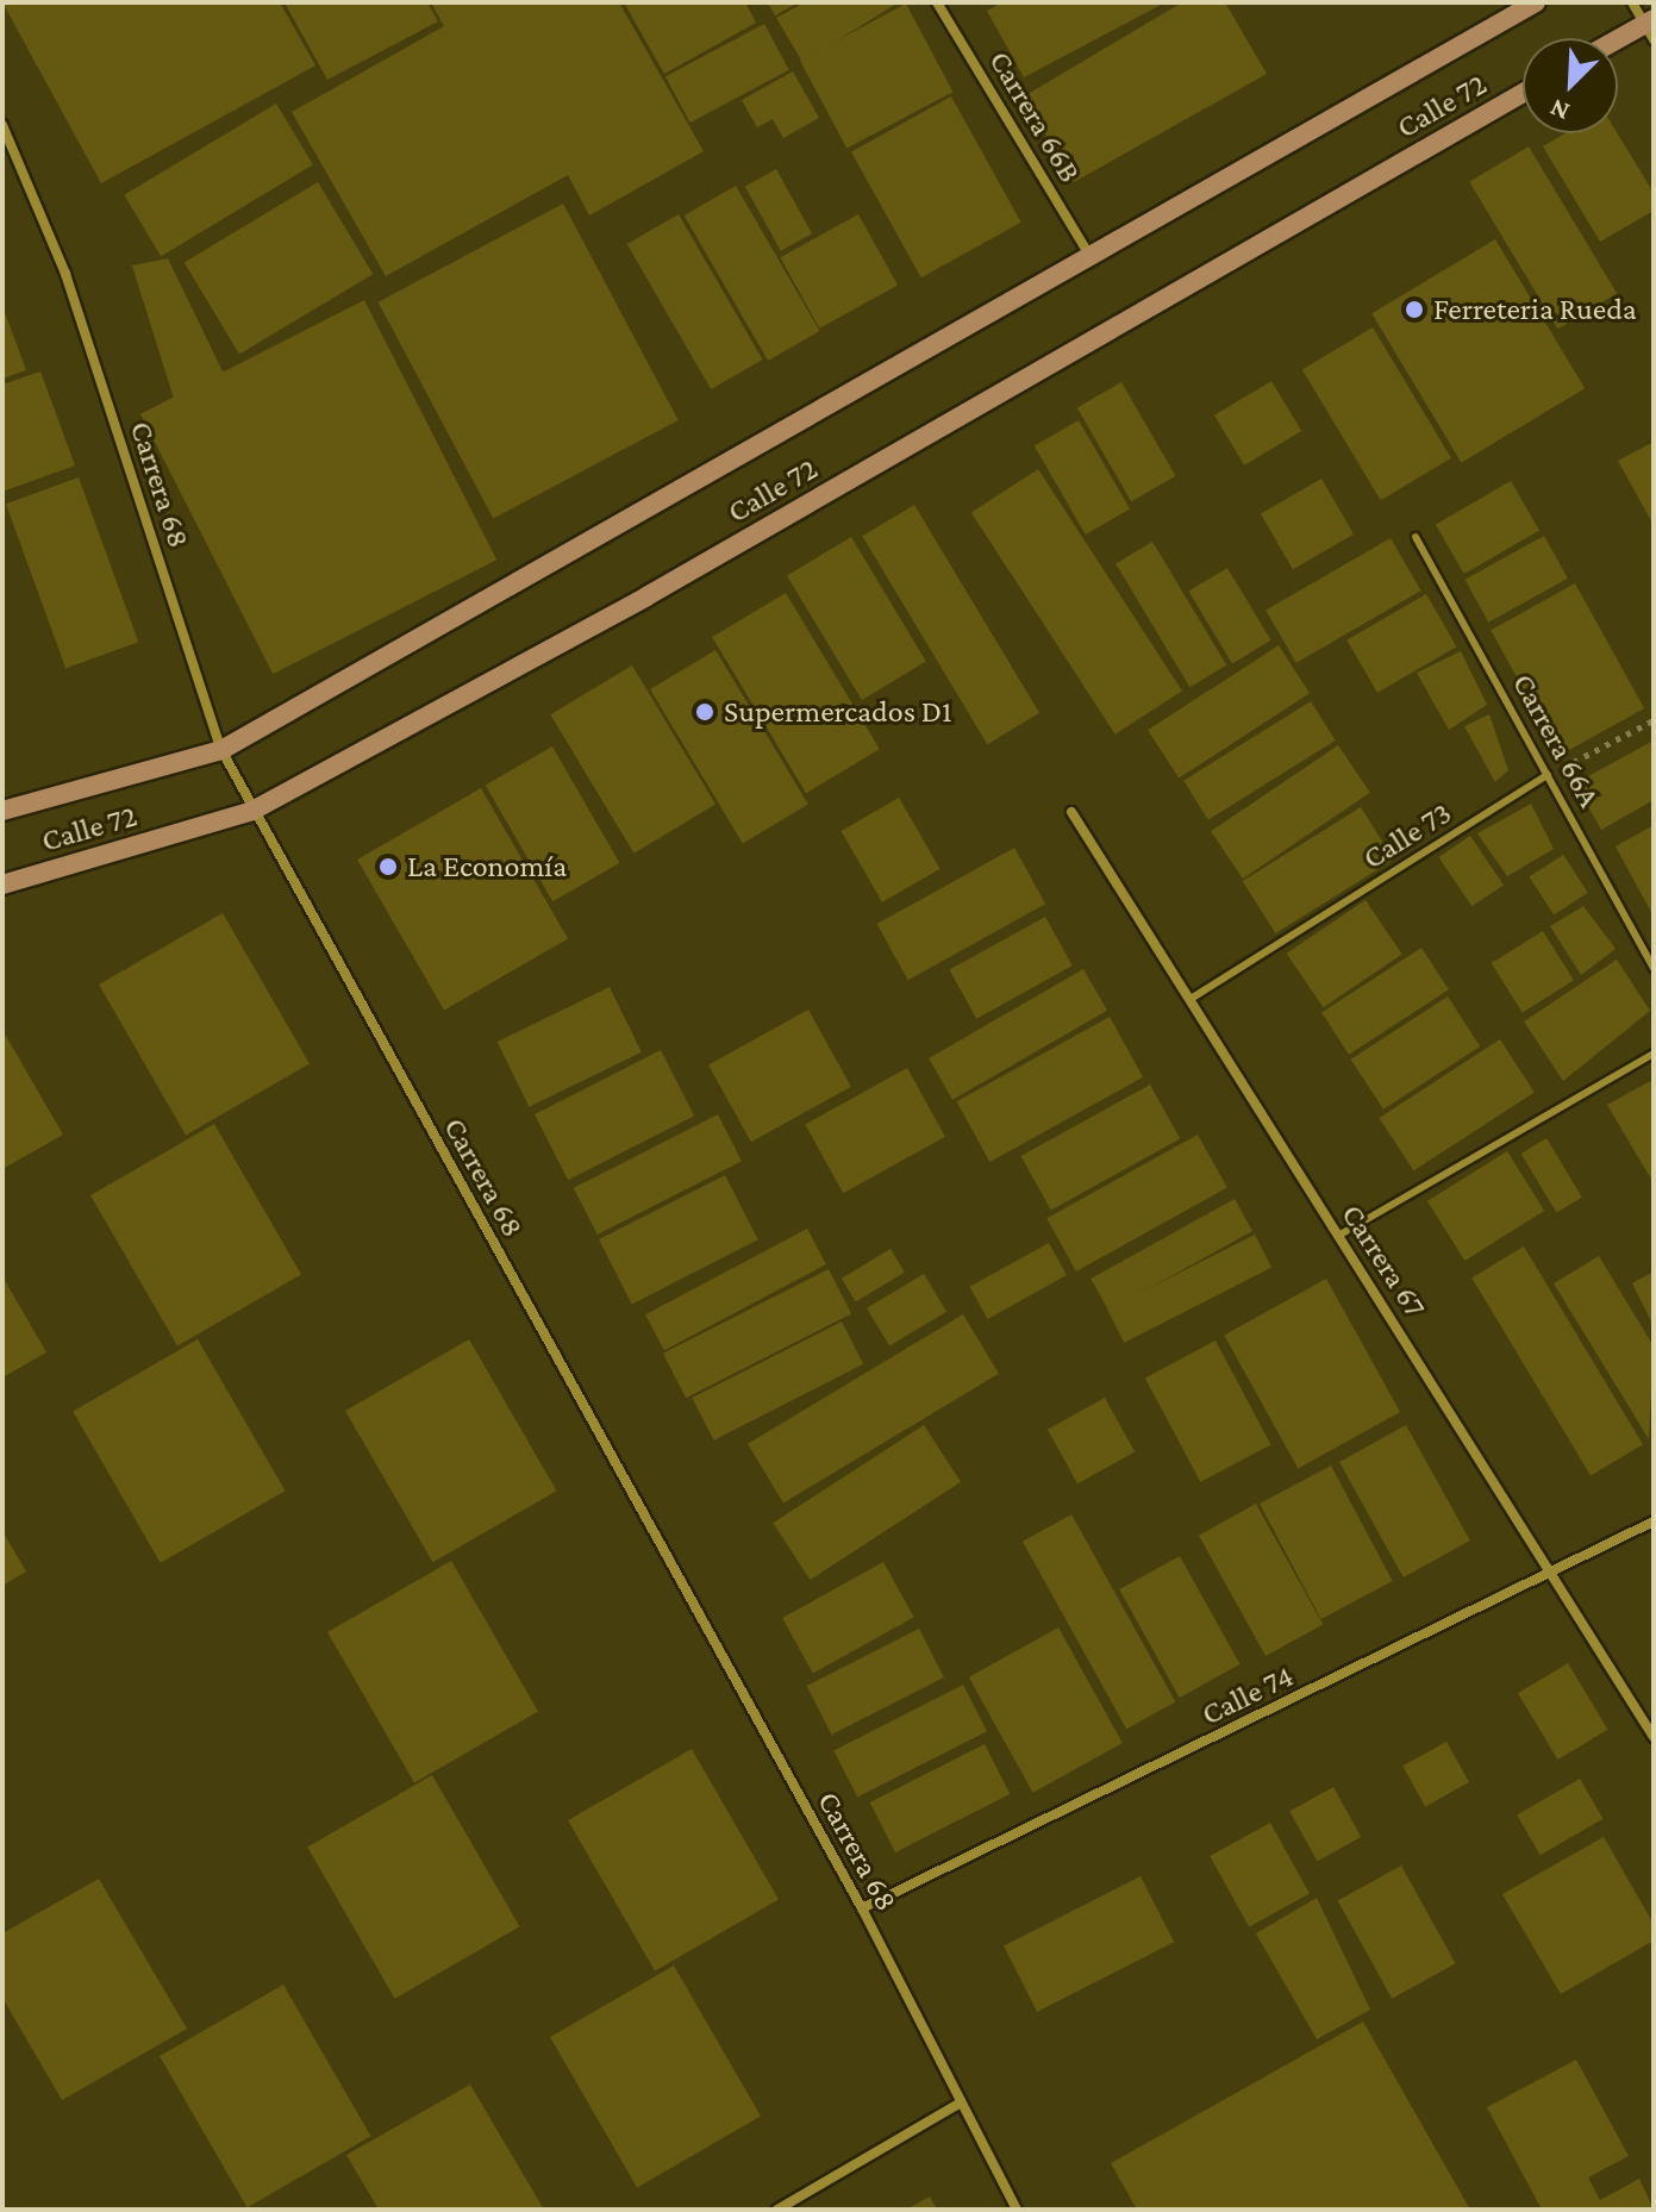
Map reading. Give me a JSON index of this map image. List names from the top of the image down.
{
  "streets": {
    "main road": ["Calle 72"],
    "street": [
      "Carrera 66B",
      "Carrera 68",
      "Carrera 67",
      "Calle 74"
    ],
    "lane": ["Carrera 66A", "Calle 73"]
  },
  "crossings": [
    ["Calle 72", "Carrera 66B"],
    ["Calle 72", "Carrera 68"],
    ["Carrera 68", "Calle 74"],
    ["Carrera 66A", "Calle 73"],
    ["Calle 73", "Carrera 67"],
    ["Carrera 67", "Calle 74"]
  ],
  "places": ["Ferreteria Rueda", "Supermercados D1", "La Economía"],
  "north": "bottom left"
}
